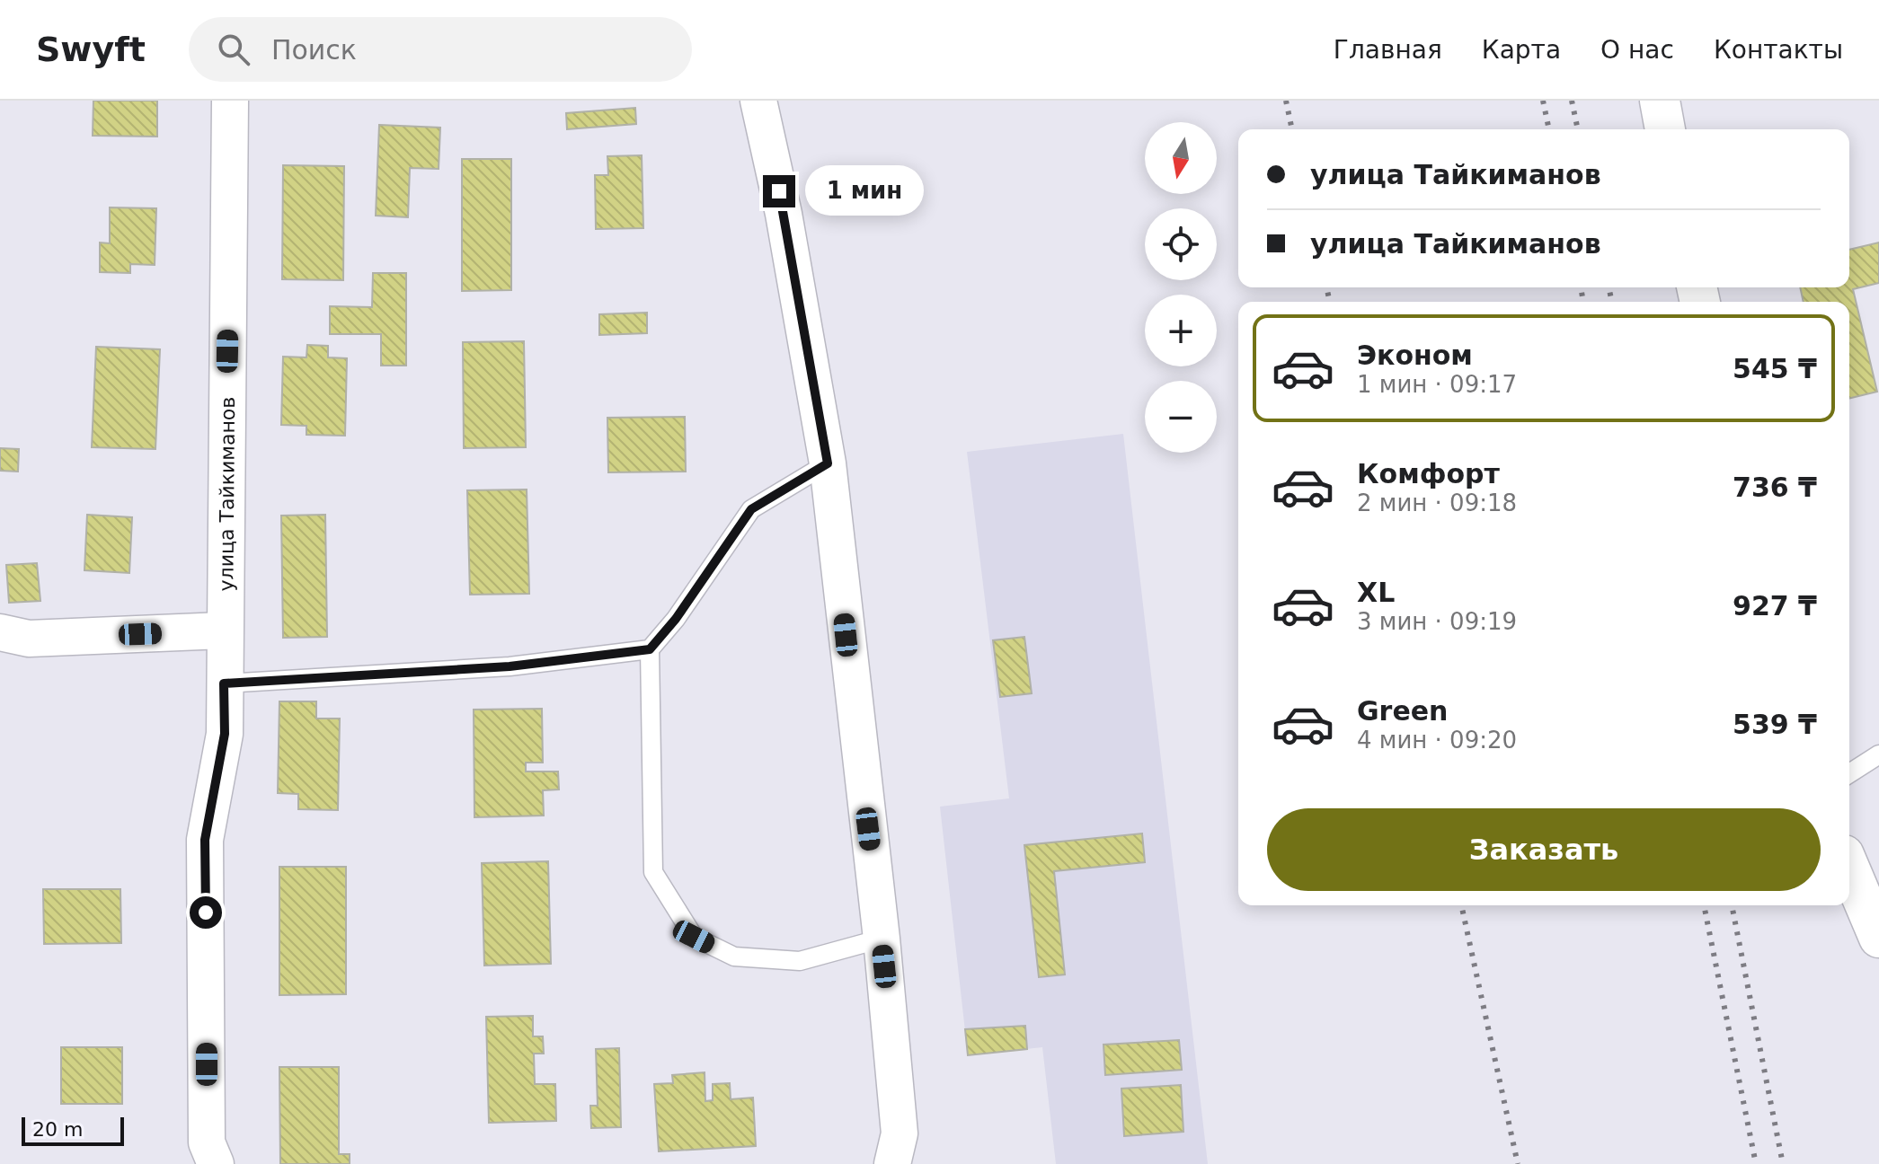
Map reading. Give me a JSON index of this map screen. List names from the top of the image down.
{
  "streets": {
    "street": ["улица Тайкиманов"]
  },
  "scale_bar": "20 m",
  "north": "bottom",
  "page": {
    "header": "Swyft",
    "search": "Поиск",
    "nav": [
      "Главная",
      "Карта",
      "О нас",
      "Контакты"
    ],
    "map_buttons": ["+", "−"],
    "banner": ["улица Тайкиманов", "улица Тайкиманов"],
    "bubble": "1 мин",
    "list": [
      {
        "name": "Эконом",
        "note": "1 мин · 09:17",
        "value": "545 ₸"
      },
      {
        "name": "Комфорт",
        "note": "2 мин · 09:18",
        "value": "736 ₸"
      },
      {
        "name": "XL",
        "note": "3 мин · 09:19",
        "value": "927 ₸"
      },
      {
        "name": "Green",
        "note": "4 мин · 09:20",
        "value": "539 ₸"
      }
    ],
    "buttons": "Заказать",
    "scale": "20 m"
  }
}
